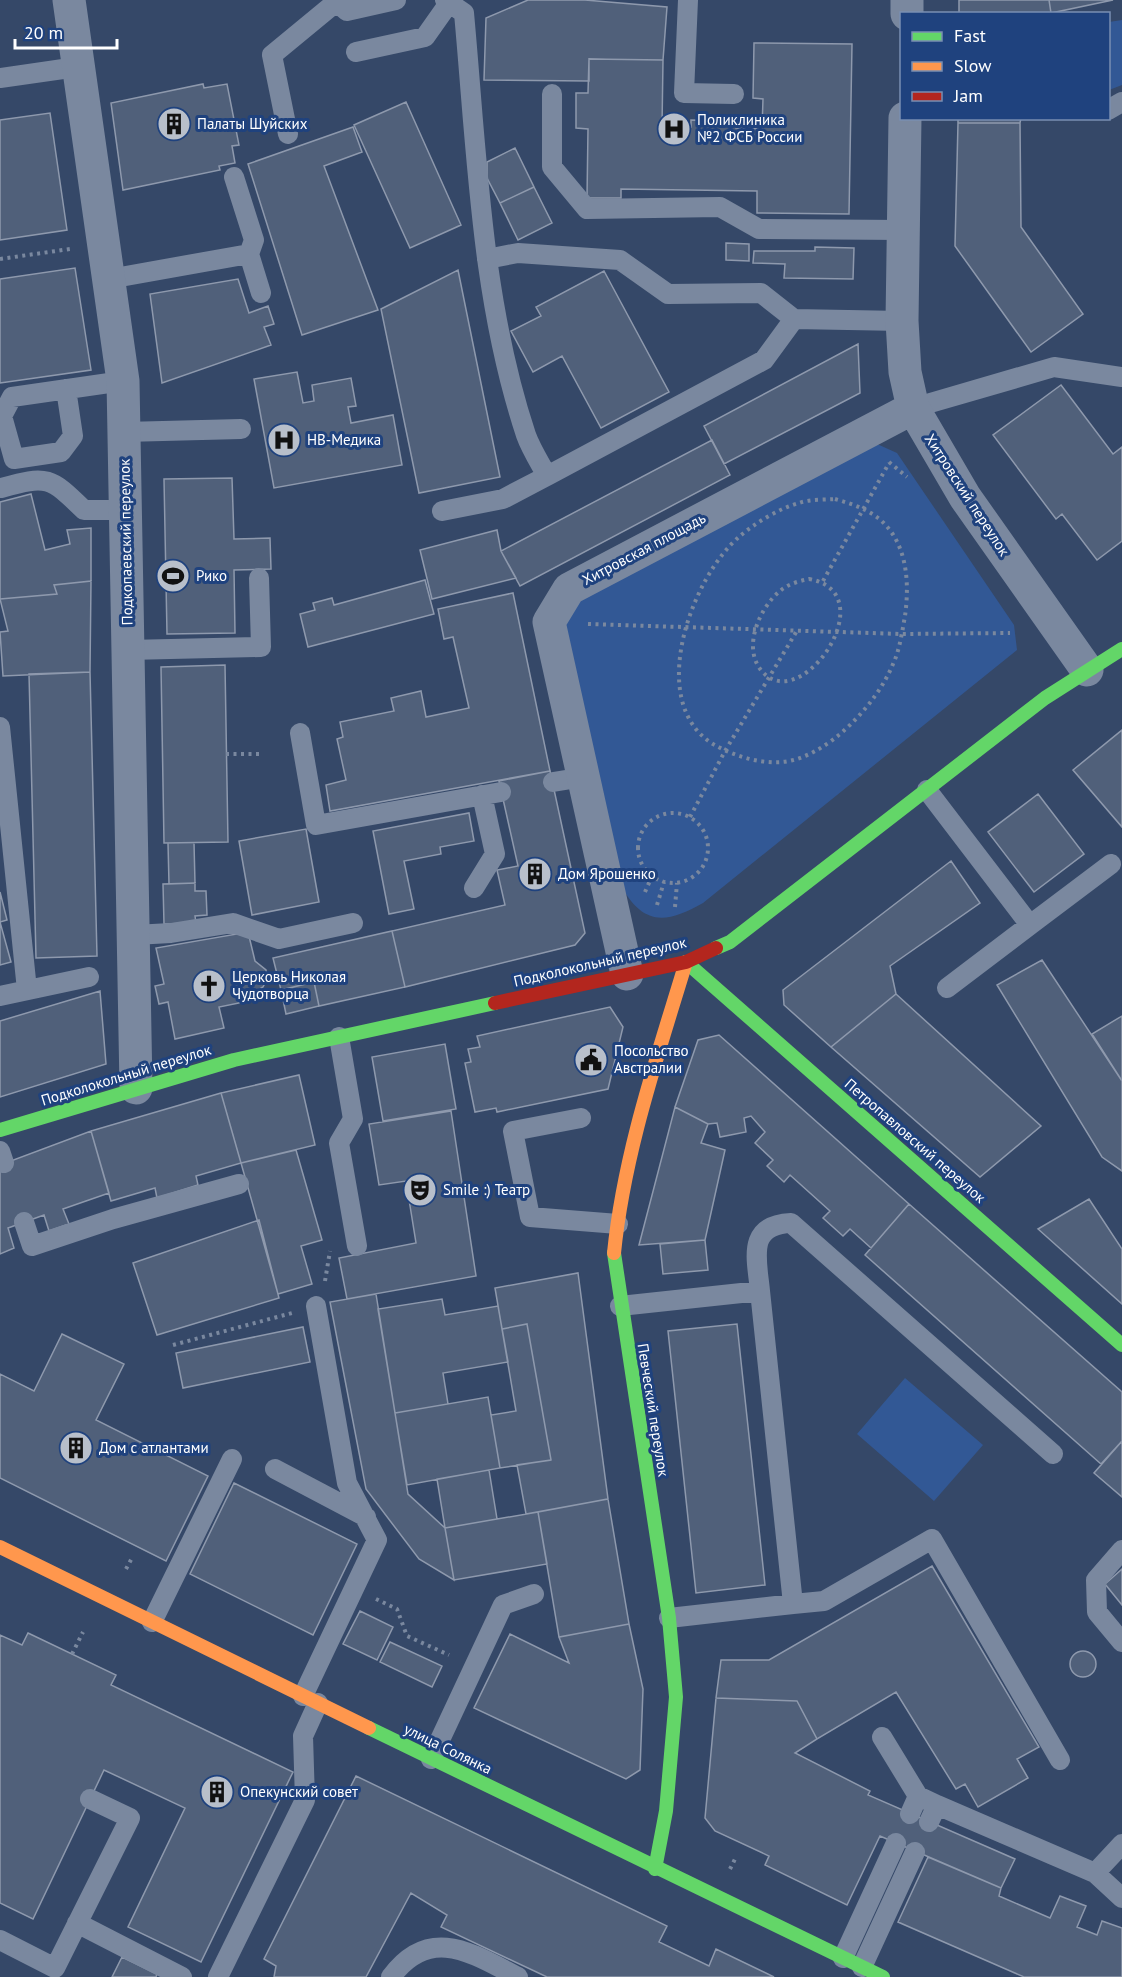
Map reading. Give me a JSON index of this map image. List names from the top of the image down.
{
  "streets": {
    "street": [
      "Хитровский переулок",
      "Подкопаевский переулок",
      "Хитровская площадь",
      "Подколокольный переулок",
      "Петропавловский переулок",
      "Певческий переулок",
      "улица Солянка"
    ]
  },
  "crossings": [
    ["Хитровский переулок", "Хитровская площадь"],
    ["Хитровский переулок", "Подколокольный переулок"],
    ["Подкопаевский переулок", "Подколокольный переулок"],
    ["Подколокольный переулок", "Петропавловский переулок"],
    ["Подколокольный переулок", "Певческий переулок"],
    ["Петропавловский переулок", "Певческий переулок"],
    ["Певческий переулок", "улица Солянка"]
  ],
  "places": {
    "building": [
      "Палаты Шуйских",
      "Дом Ярошенко",
      "Дом с атлантами",
      "Опекунский совет"
    ],
    "hospital": ["Поликлиника №2 ФСБ России", "НВ-Медика"],
    "sports": ["Рико"],
    "church": ["Церковь Николая Чудотворца"],
    "public building": ["Посольство Австралии"],
    "theatre": ["Smile :) Театр"]
  },
  "legend": ["Fast", "Slow", "Jam"],
  "scale_bar": "20 m"
}
